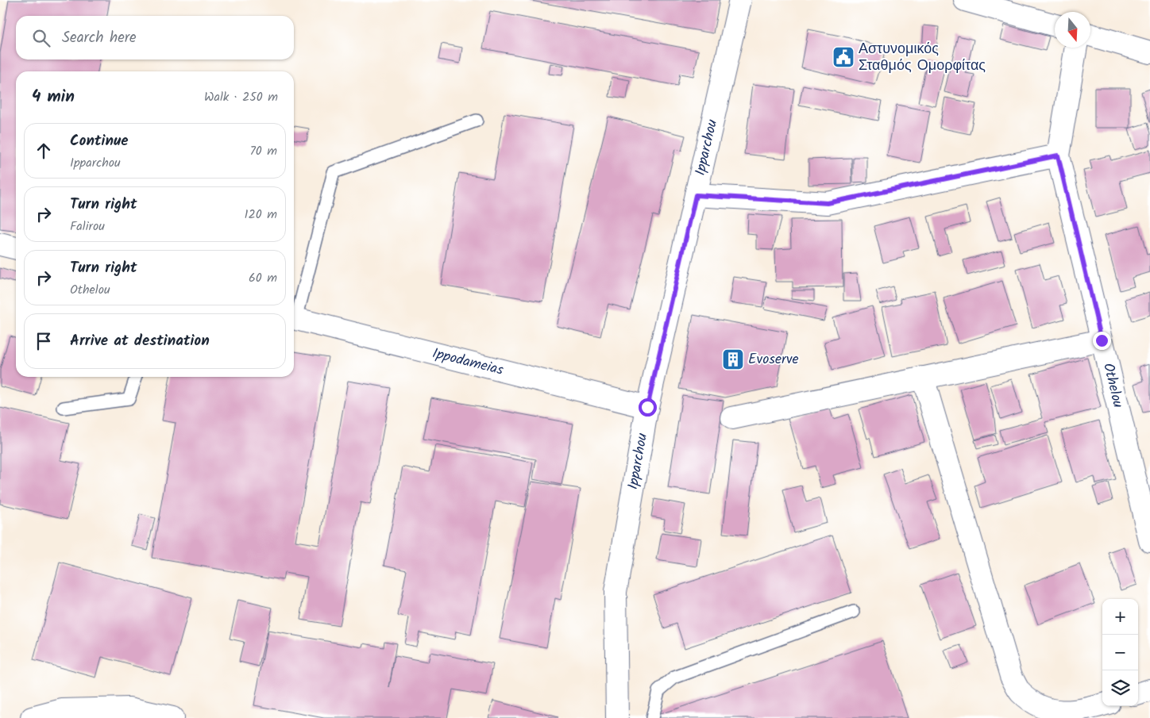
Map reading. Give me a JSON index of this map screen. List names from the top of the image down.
{
  "streets": {
    "street": ["Ipparchou", "Ippodameias", "Othelou"]
  },
  "crossings": [
    ["Ipparchou", "Ippodameias"]
  ],
  "places": {
    "public building": ["Αστυνομικός Σταθμός Ομορφίτας"],
    "building": ["Evoserve"]
  },
  "north": "bottom",
  "page": {
    "search": "Search here",
    "heading": ["4 min", "Walk · 250 m"],
    "list": [
      ["Continue", "Ipparchou", "70 m"],
      ["Turn right", "Falirou", "120 m"],
      ["Turn right", "Othelou", "60 m"],
      "Arrive at destination"
    ],
    "map_buttons": ["+", "−"]
  }
}
